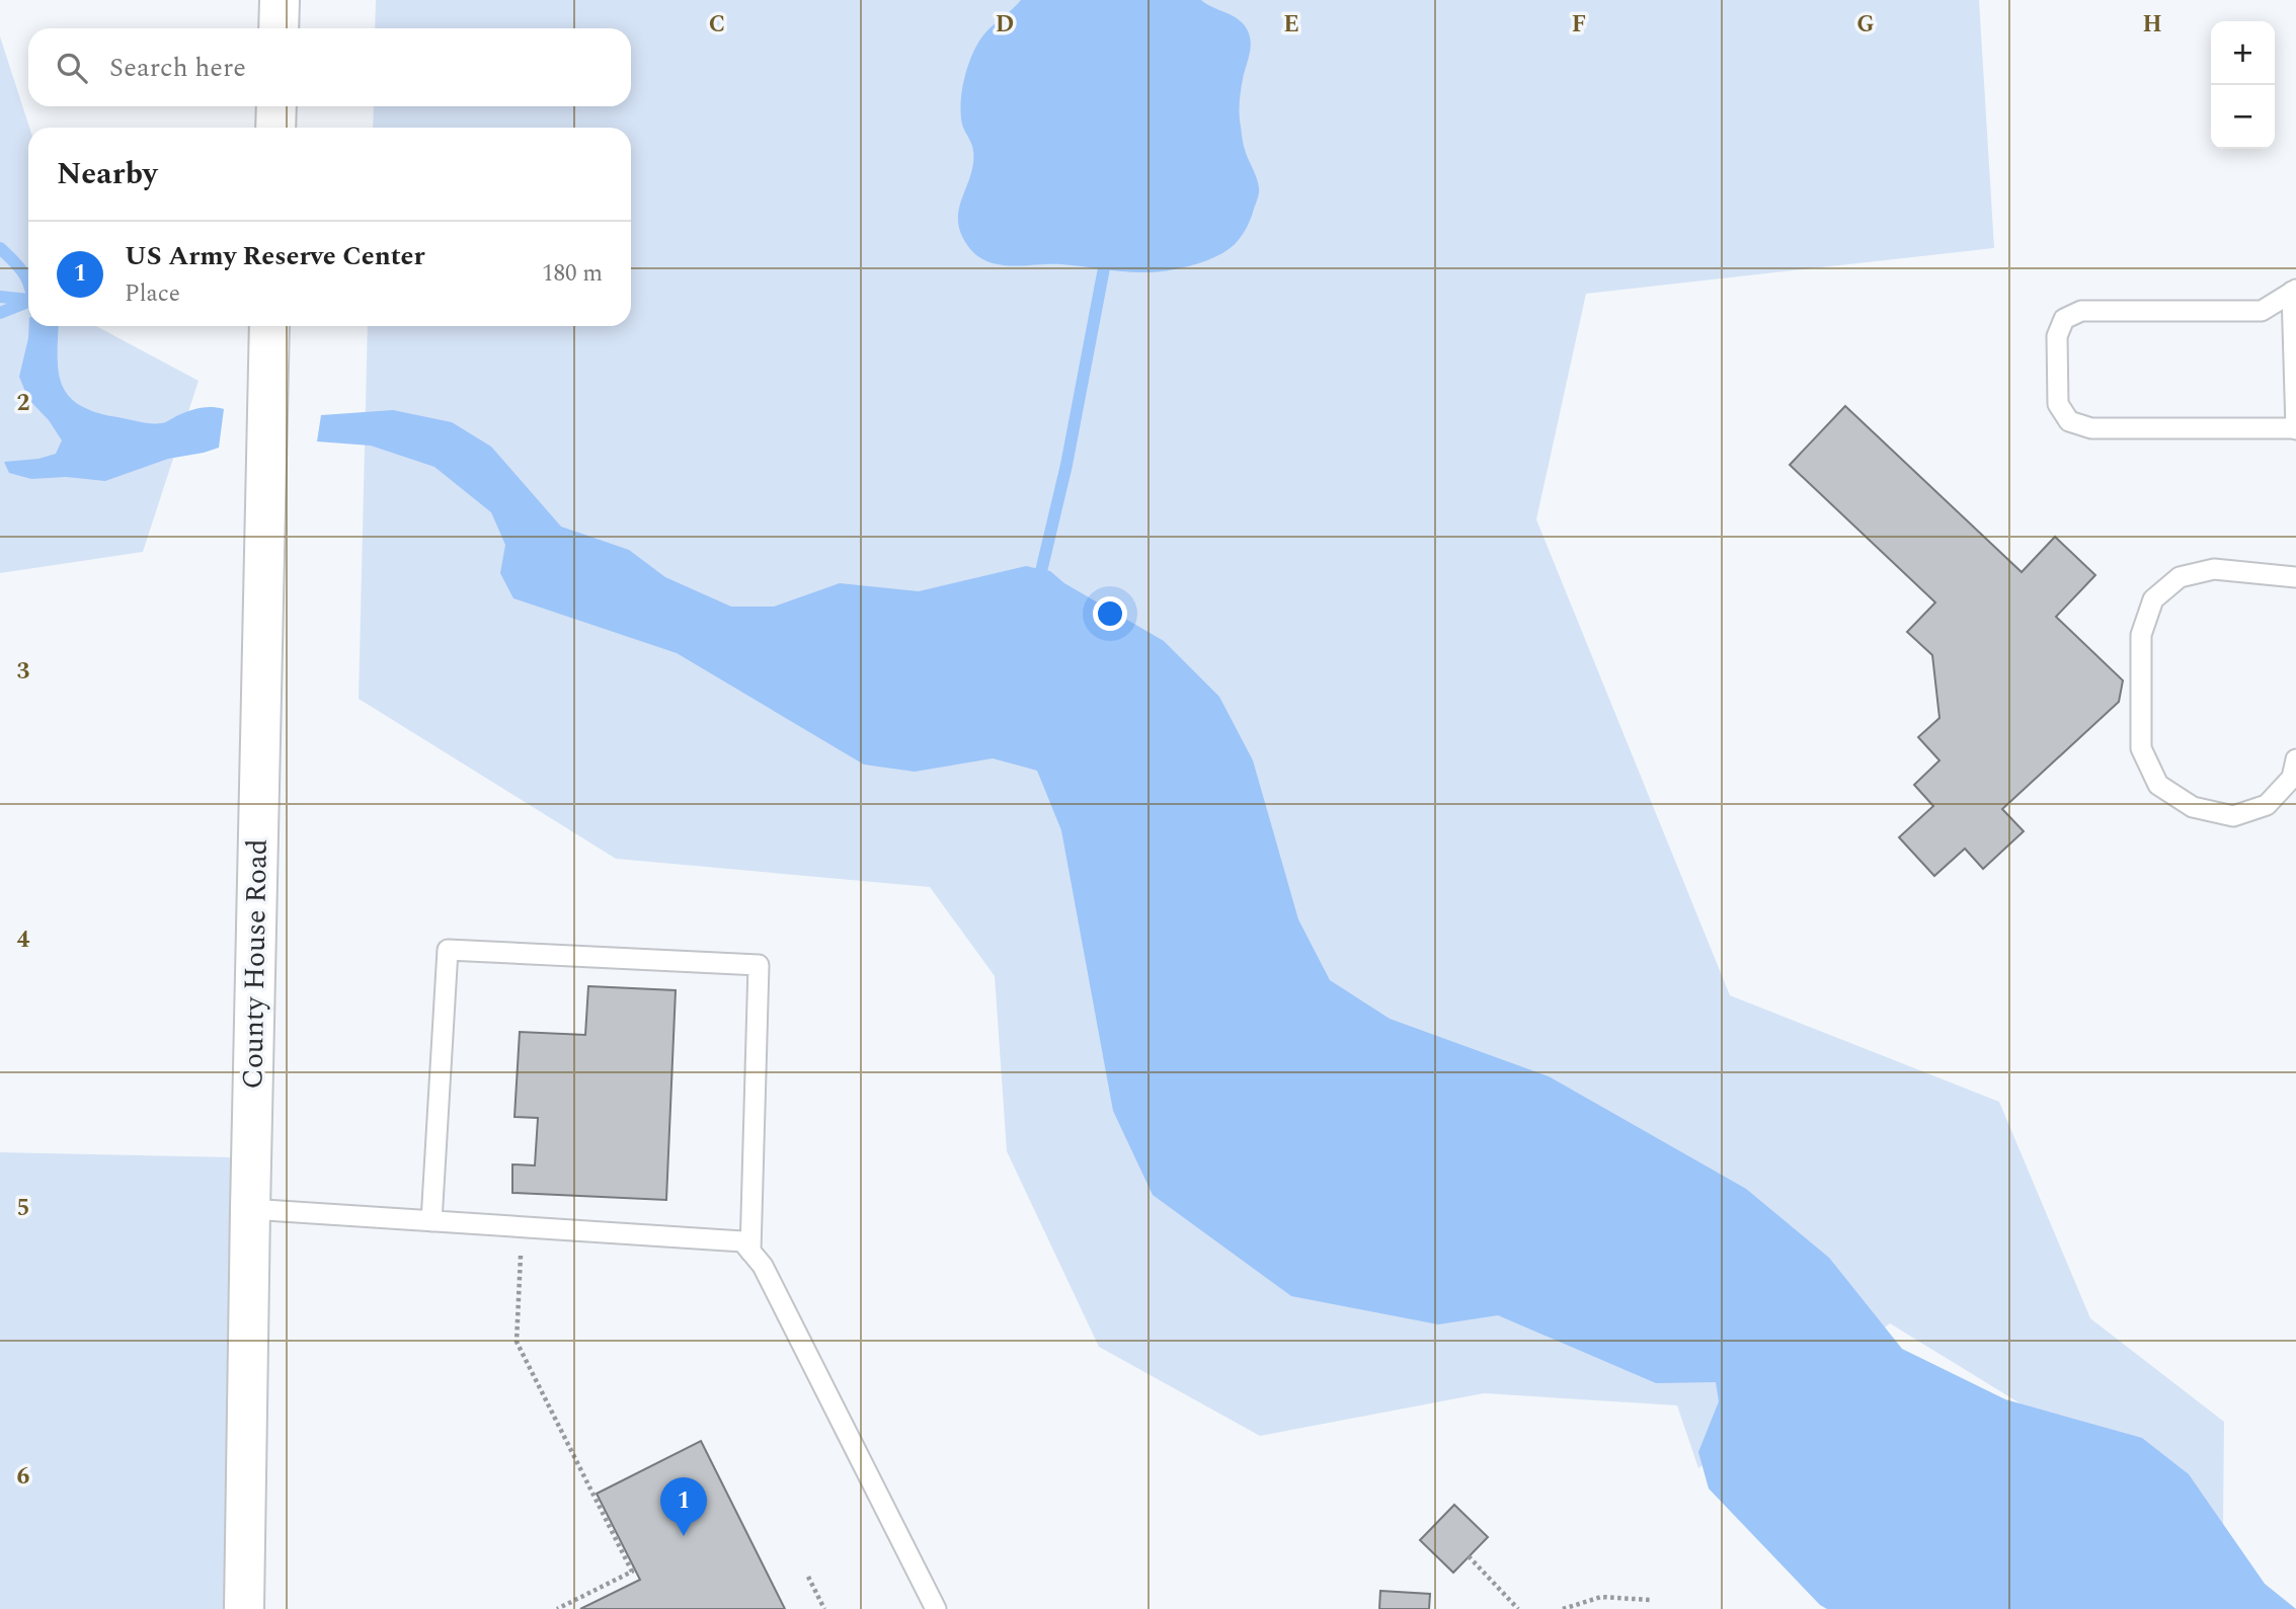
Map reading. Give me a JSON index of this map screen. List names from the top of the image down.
{
  "streets": {
    "street": ["County House Road"]
  },
  "page": {
    "map_buttons": ["+", "−"],
    "search": "Search here",
    "heading": "Nearby",
    "list": [
      {
        "mark": "1",
        "name": "US Army Reserve Center",
        "note": "Place",
        "value": "180 m"
      }
    ],
    "pins": "1"
  },
  "grid": {
    "columns": [
      "C",
      "D",
      "E",
      "F",
      "G",
      "H"
    ],
    "rows": [
      "2",
      "3",
      "4",
      "5",
      "6"
    ]
  }
}
